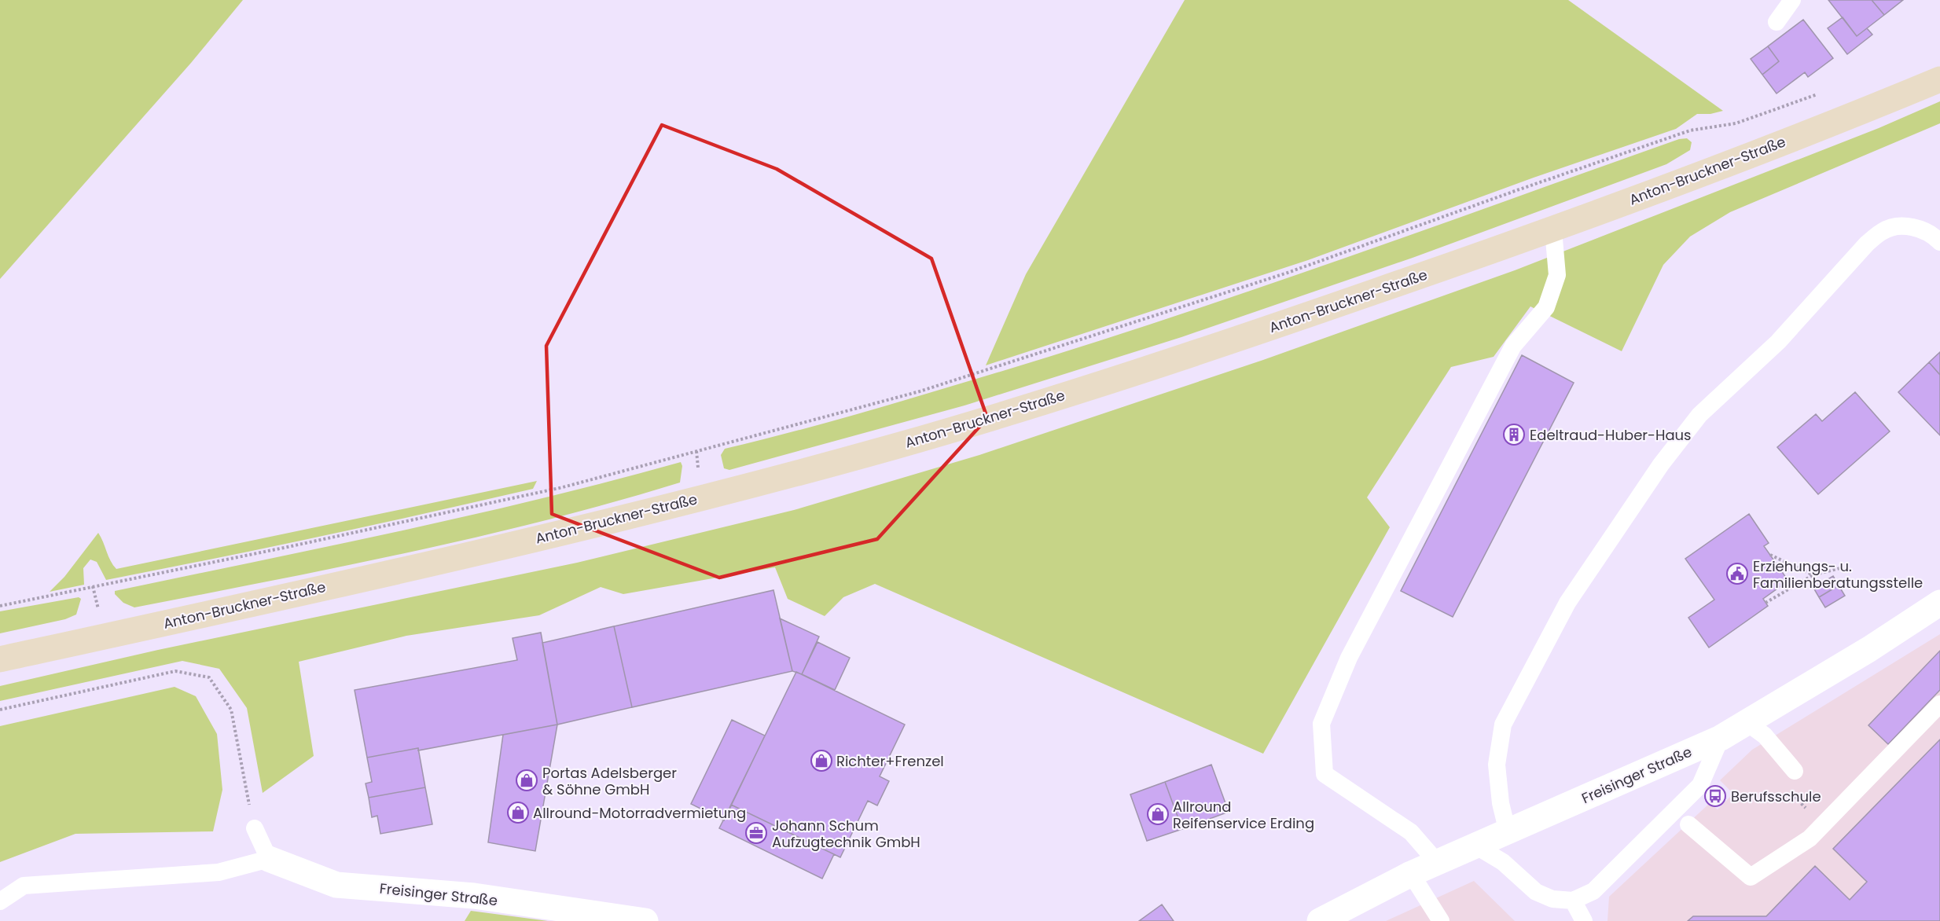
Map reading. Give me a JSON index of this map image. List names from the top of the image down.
{
  "streets": {
    "main road": ["Anton-Bruckner-Straße"],
    "street": ["Freisinger Straße"]
  },
  "places": {
    "building": ["Edeltraud-Huber-Haus"],
    "public building": ["Erziehungs- u. Familienberatungsstelle"],
    "shop": [
      "Richter+Frenzel",
      "Portas Adelsberger & Söhne GmbH",
      "Allround-Motorradvermietung",
      "Allround Reifenservice Erding"
    ],
    "bus stop": ["Berufsschule"],
    "office": ["Johann Schum Aufzugtechnik GmbH"]
  }
}
